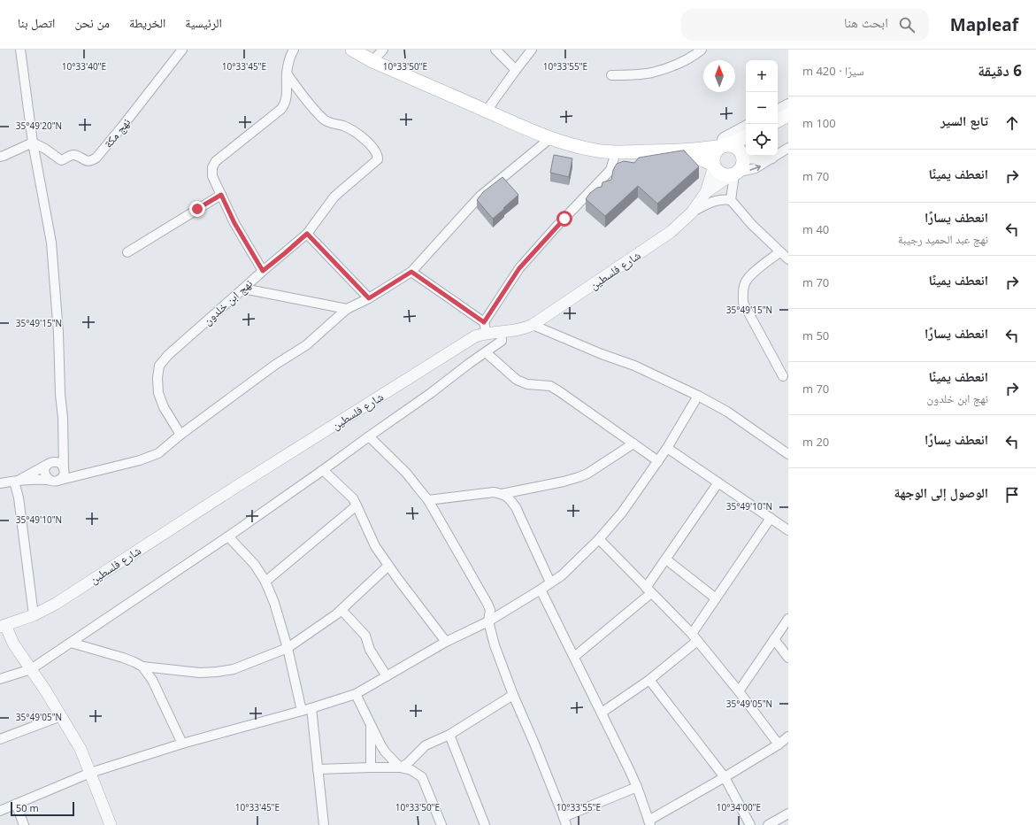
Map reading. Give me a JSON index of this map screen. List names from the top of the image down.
{
  "streets": {
    "street": ["نهج مكة", "شارع فلسطين", "نهج ابن خلدون"]
  },
  "scale_bar": "50 m",
  "north": "top",
  "page": {
    "header": "Mapleaf",
    "search": "ابحث هنا",
    "nav": [
      "الرئيسية",
      "الخريطة",
      "من نحن",
      "اتصل بنا"
    ],
    "heading": ["6 دقيقة", "سيرًا · 420 m"],
    "map_buttons": ["+", "−"],
    "list": [
      ["تابع السير", "100 m"],
      ["انعطف يمينًا", "70 m"],
      ["انعطف يسارًا", "نهج عبد الحميد رجيبة", "40 m"],
      ["انعطف يمينًا", "70 m"],
      ["انعطف يسارًا", "50 m"],
      ["انعطف يمينًا", "نهج ابن خلدون", "70 m"],
      ["انعطف يسارًا", "20 m"],
      "الوصول إلى الوجهة"
    ],
    "scale": "50 m"
  },
  "coordinates": [
    "10°33'40\"E",
    "10°33'45\"E",
    "10°33'50\"E",
    "10°33'55\"E",
    "35°49'20\"N",
    "35°49'15\"N",
    "35°49'10\"N",
    "35°49'05\"N",
    "10°34'00\"E"
  ]
}
